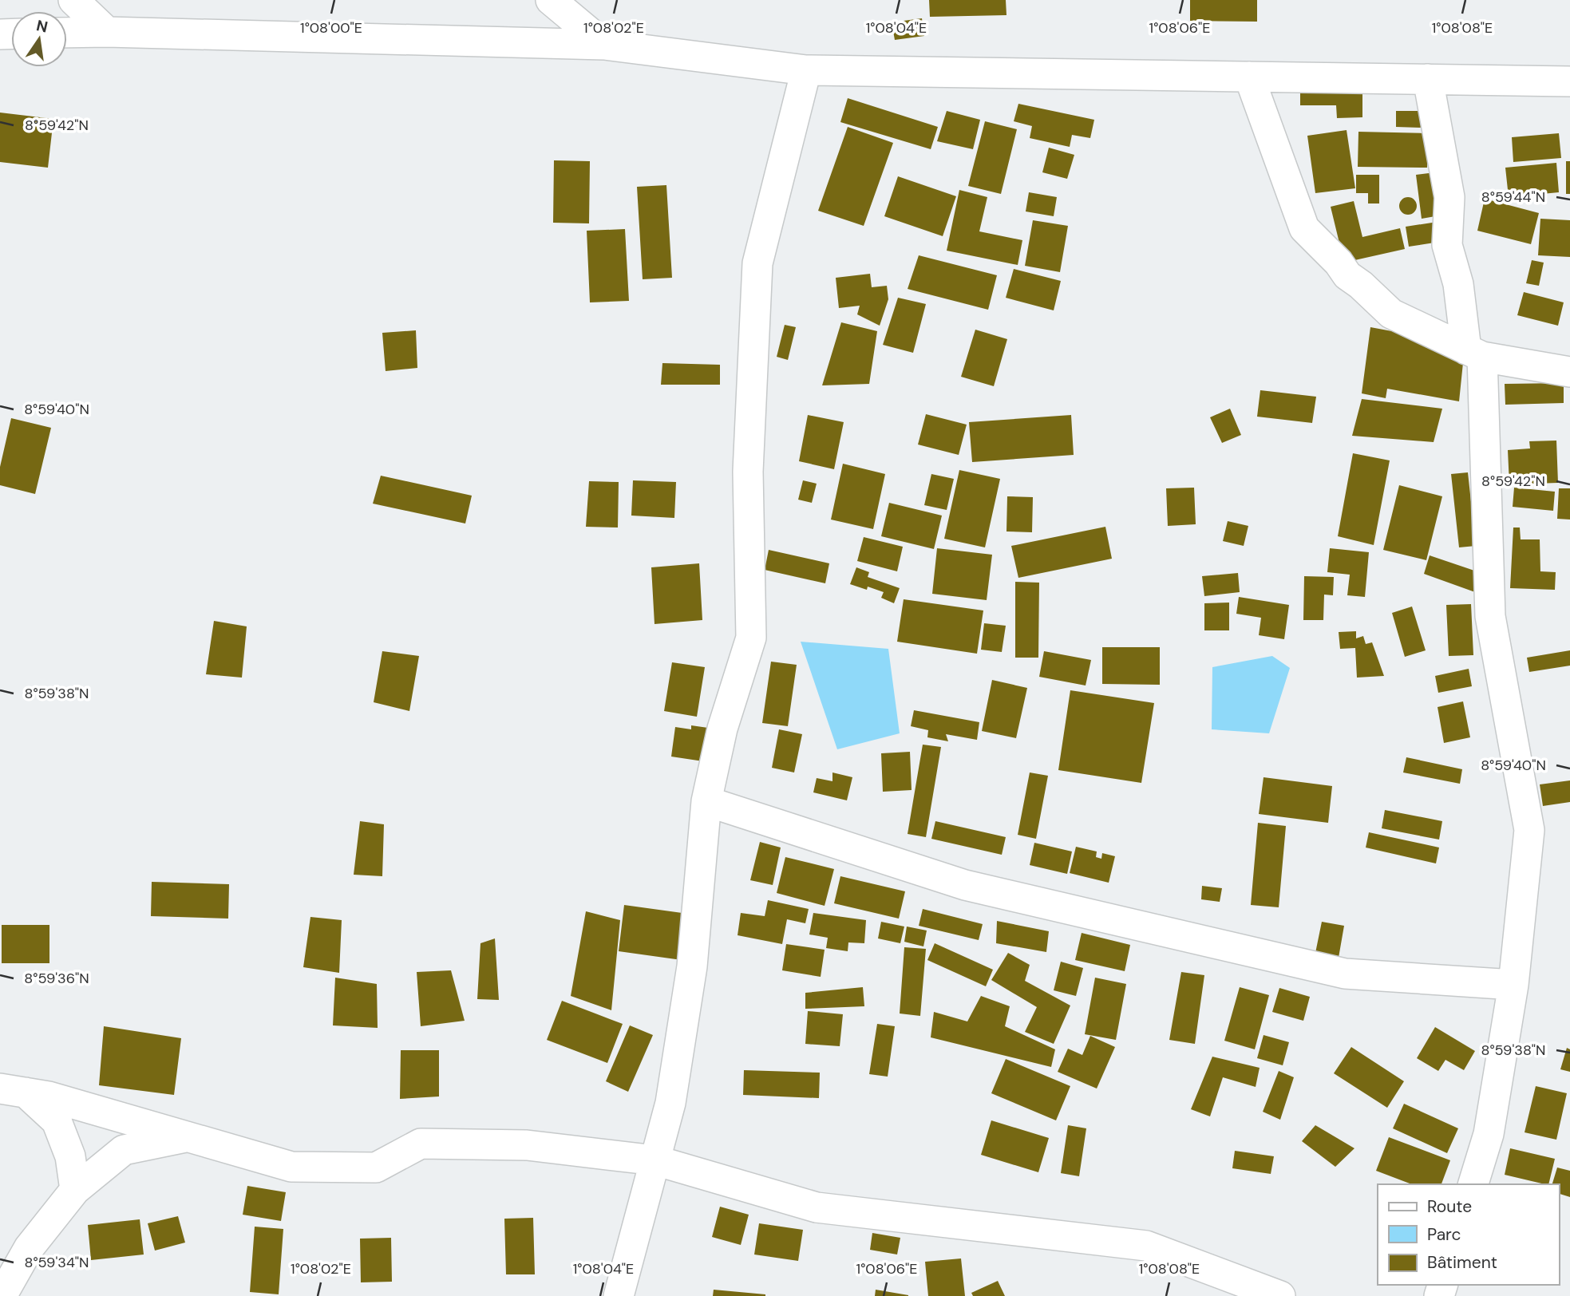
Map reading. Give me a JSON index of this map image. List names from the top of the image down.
{
  "legend": ["Route", "Parc", "Bâtiment"],
  "north": "top",
  "coordinates": [
    "1°08'00\"E",
    "1°08'02\"E",
    "1°08'04\"E",
    "1°08'06\"E",
    "1°08'08\"E",
    "8°59'42\"N",
    "8°59'44\"N",
    "8°59'40\"N",
    "8°59'38\"N",
    "8°59'36\"N",
    "8°59'34\"N"
  ]
}
